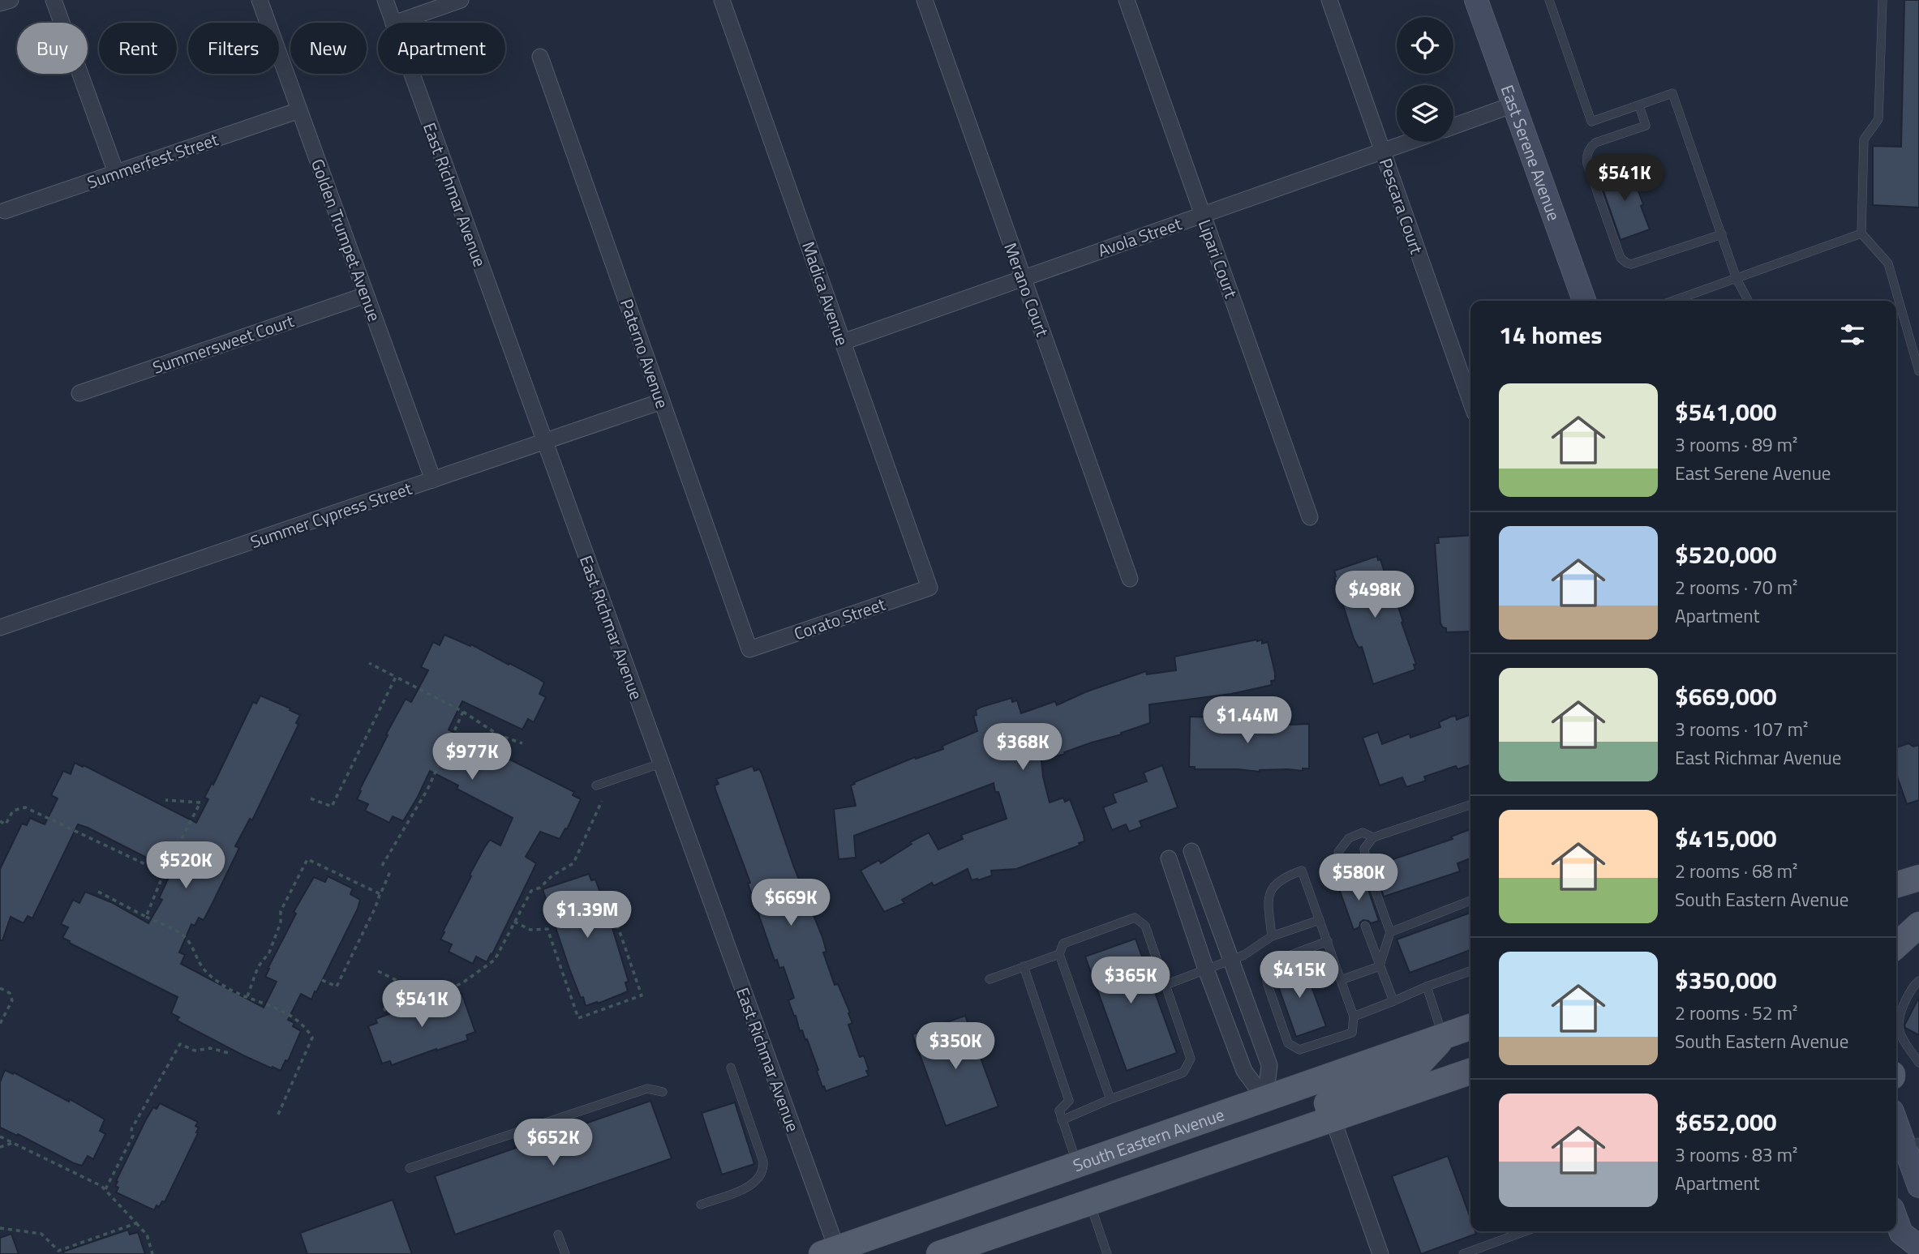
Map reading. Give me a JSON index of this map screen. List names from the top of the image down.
{
  "streets": {
    "main road": ["East Serene Avenue", "South Eastern Avenue"],
    "street": [
      "Summerfest Street",
      "East Richmar Avenue",
      "Pescara Court",
      "Avola Street",
      "Golden Trumpet Avenue",
      "Lipari Court",
      "Merano Court",
      "Madica Avenue",
      "Summersweet Court",
      "Paterno Avenue",
      "Summer Cypress Street",
      "Corato Street"
    ]
  },
  "crossings": [
    ["Summerfest Street", "Golden Trumpet Avenue"],
    ["East Richmar Avenue", "Summer Cypress Street"],
    ["East Richmar Avenue", "South Eastern Avenue"],
    ["Pescara Court", "Avola Street"],
    ["Avola Street", "Lipari Court"],
    ["Avola Street", "Merano Court"],
    ["Avola Street", "Madica Avenue"],
    ["Golden Trumpet Avenue", "Summersweet Court"],
    ["Golden Trumpet Avenue", "Summer Cypress Street"],
    ["Madica Avenue", "Corato Street"],
    ["Paterno Avenue", "Summer Cypress Street"],
    ["Paterno Avenue", "Corato Street"]
  ],
  "page": {
    "chip": [
      "Buy",
      "Rent",
      "Filters",
      "New",
      "Apartment"
    ],
    "price": [
      "$541K",
      "$498K",
      "$1.44M",
      "$368K",
      "$977K",
      "$520K",
      "$580K",
      "$669K",
      "$1.39M",
      "$415K",
      "$365K",
      "$541K",
      "$350K",
      "$652K"
    ],
    "heading": "14 homes",
    "list": [
      {
        "name": "$541,000",
        "note": "3 rooms · 89 m² · East Serene Avenue"
      },
      {
        "name": "$520,000",
        "note": "2 rooms · 70 m² · Apartment"
      },
      {
        "name": "$669,000",
        "note": "3 rooms · 107 m² · East Richmar Avenue"
      },
      {
        "name": "$415,000",
        "note": "2 rooms · 68 m² · South Eastern Avenue"
      },
      {
        "name": "$350,000",
        "note": "2 rooms · 52 m² · South Eastern Avenue"
      },
      {
        "name": "$652,000",
        "note": "3 rooms · 83 m² · Apartment"
      }
    ]
  }
}
